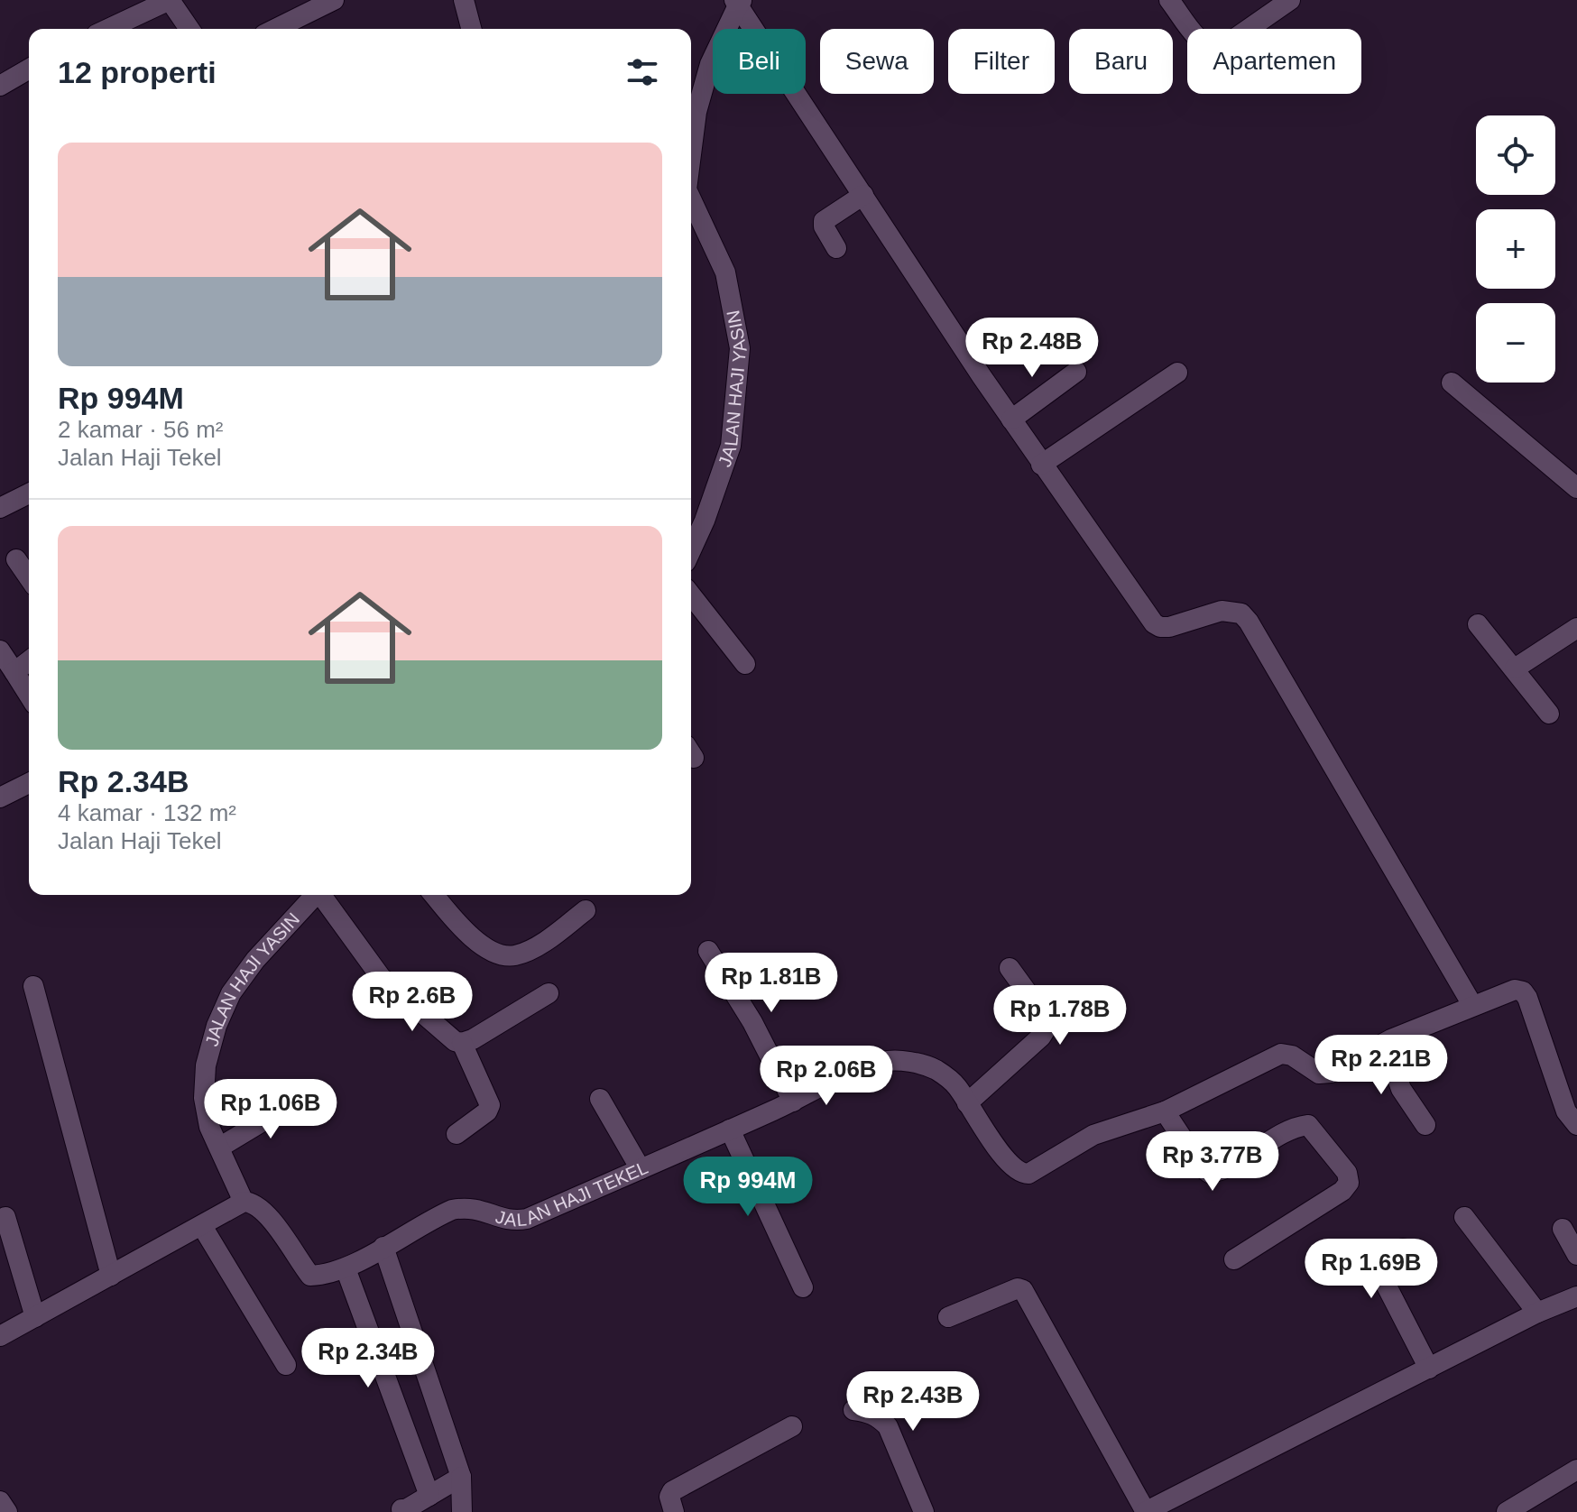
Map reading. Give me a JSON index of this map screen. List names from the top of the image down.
{
  "streets": {
    "street": ["JALAN HAJI YASIN", "JALAN HAJI TEKEL"]
  },
  "crossings": [
    ["JALAN HAJI YASIN", "JALAN HAJI TEKEL"]
  ],
  "page": {
    "chip": [
      "Beli",
      "Sewa",
      "Filter",
      "Baru",
      "Apartemen"
    ],
    "heading": "12 properti",
    "map_buttons": ["+", "−"],
    "list": [
      {
        "name": "Rp 994M",
        "note": "2 kamar · 56 m² · Jalan Haji Tekel"
      },
      {
        "name": "Rp 2.34B",
        "note": "4 kamar · 132 m² · Jalan Haji Tekel"
      }
    ],
    "price": [
      "Rp 2.48B",
      "Rp 1.81B",
      "Rp 2.6B",
      "Rp 1.78B",
      "Rp 2.21B",
      "Rp 2.06B",
      "Rp 1.06B",
      "Rp 3.77B",
      "Rp 994M",
      "Rp 1.69B",
      "Rp 2.34B",
      "Rp 2.43B"
    ]
  }
}
